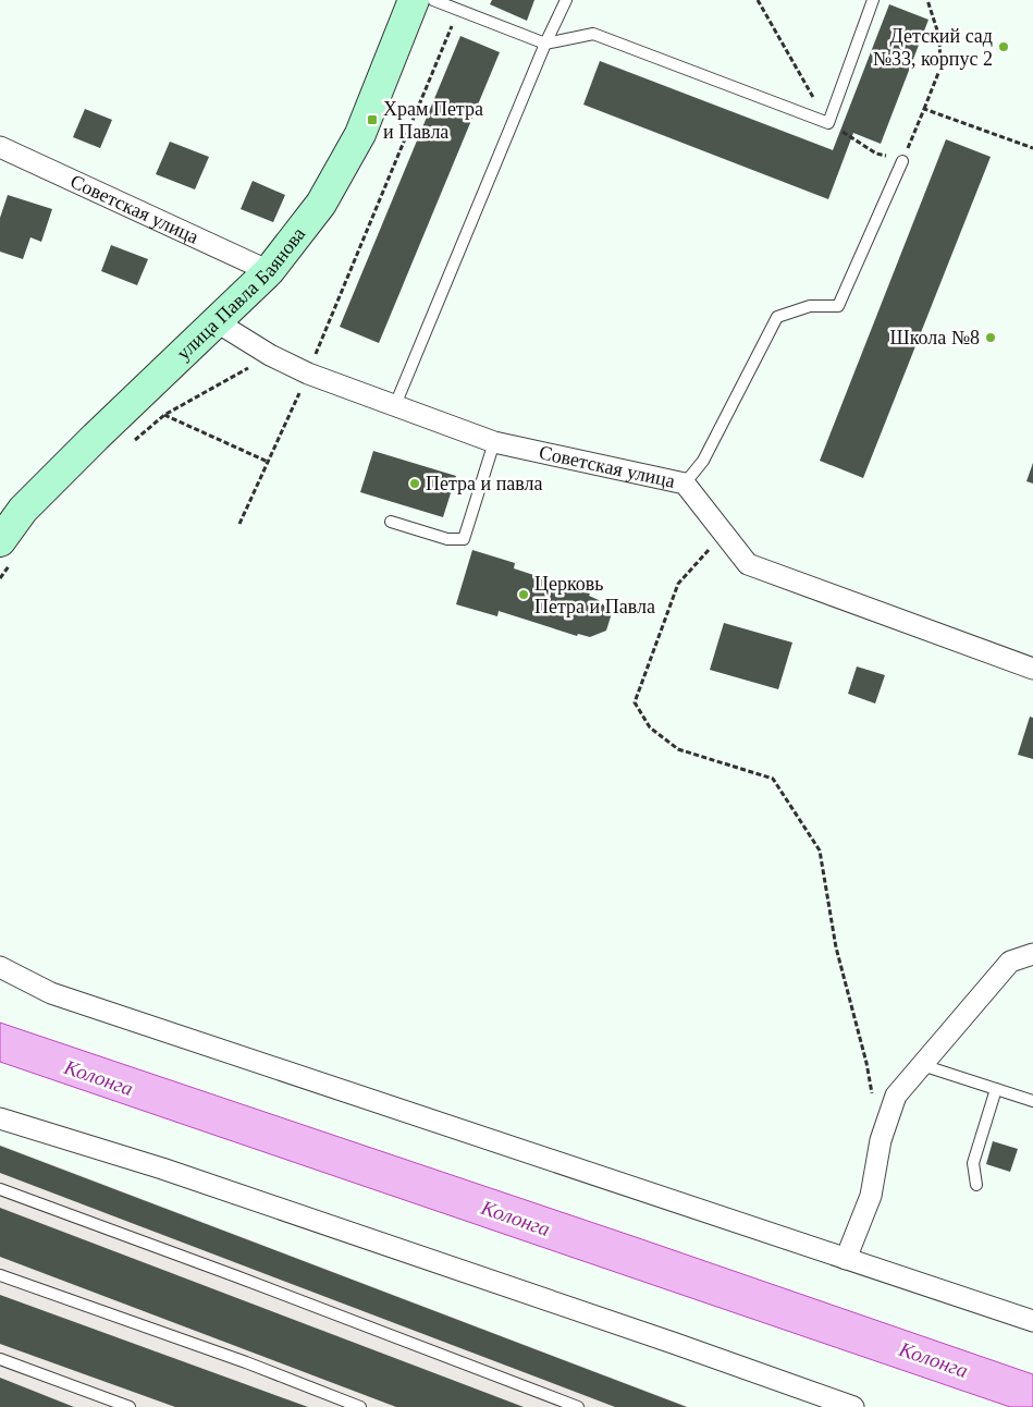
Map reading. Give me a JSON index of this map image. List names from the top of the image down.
{
  "streets": {
    "main road": ["улица Павла Баянова"],
    "street": ["Советская улица"]
  },
  "crossings": [
    ["Советская улица", "улица Павла Баянова"]
  ],
  "water": ["Колонга"],
  "places": {
    "other": [
      "Детский сад №33, корпус 2",
      "Школа №8",
      "Петра и павла",
      "Церковь Петра и Павла"
    ],
    "transit": ["Храм Петра и Павла"]
  }
}
